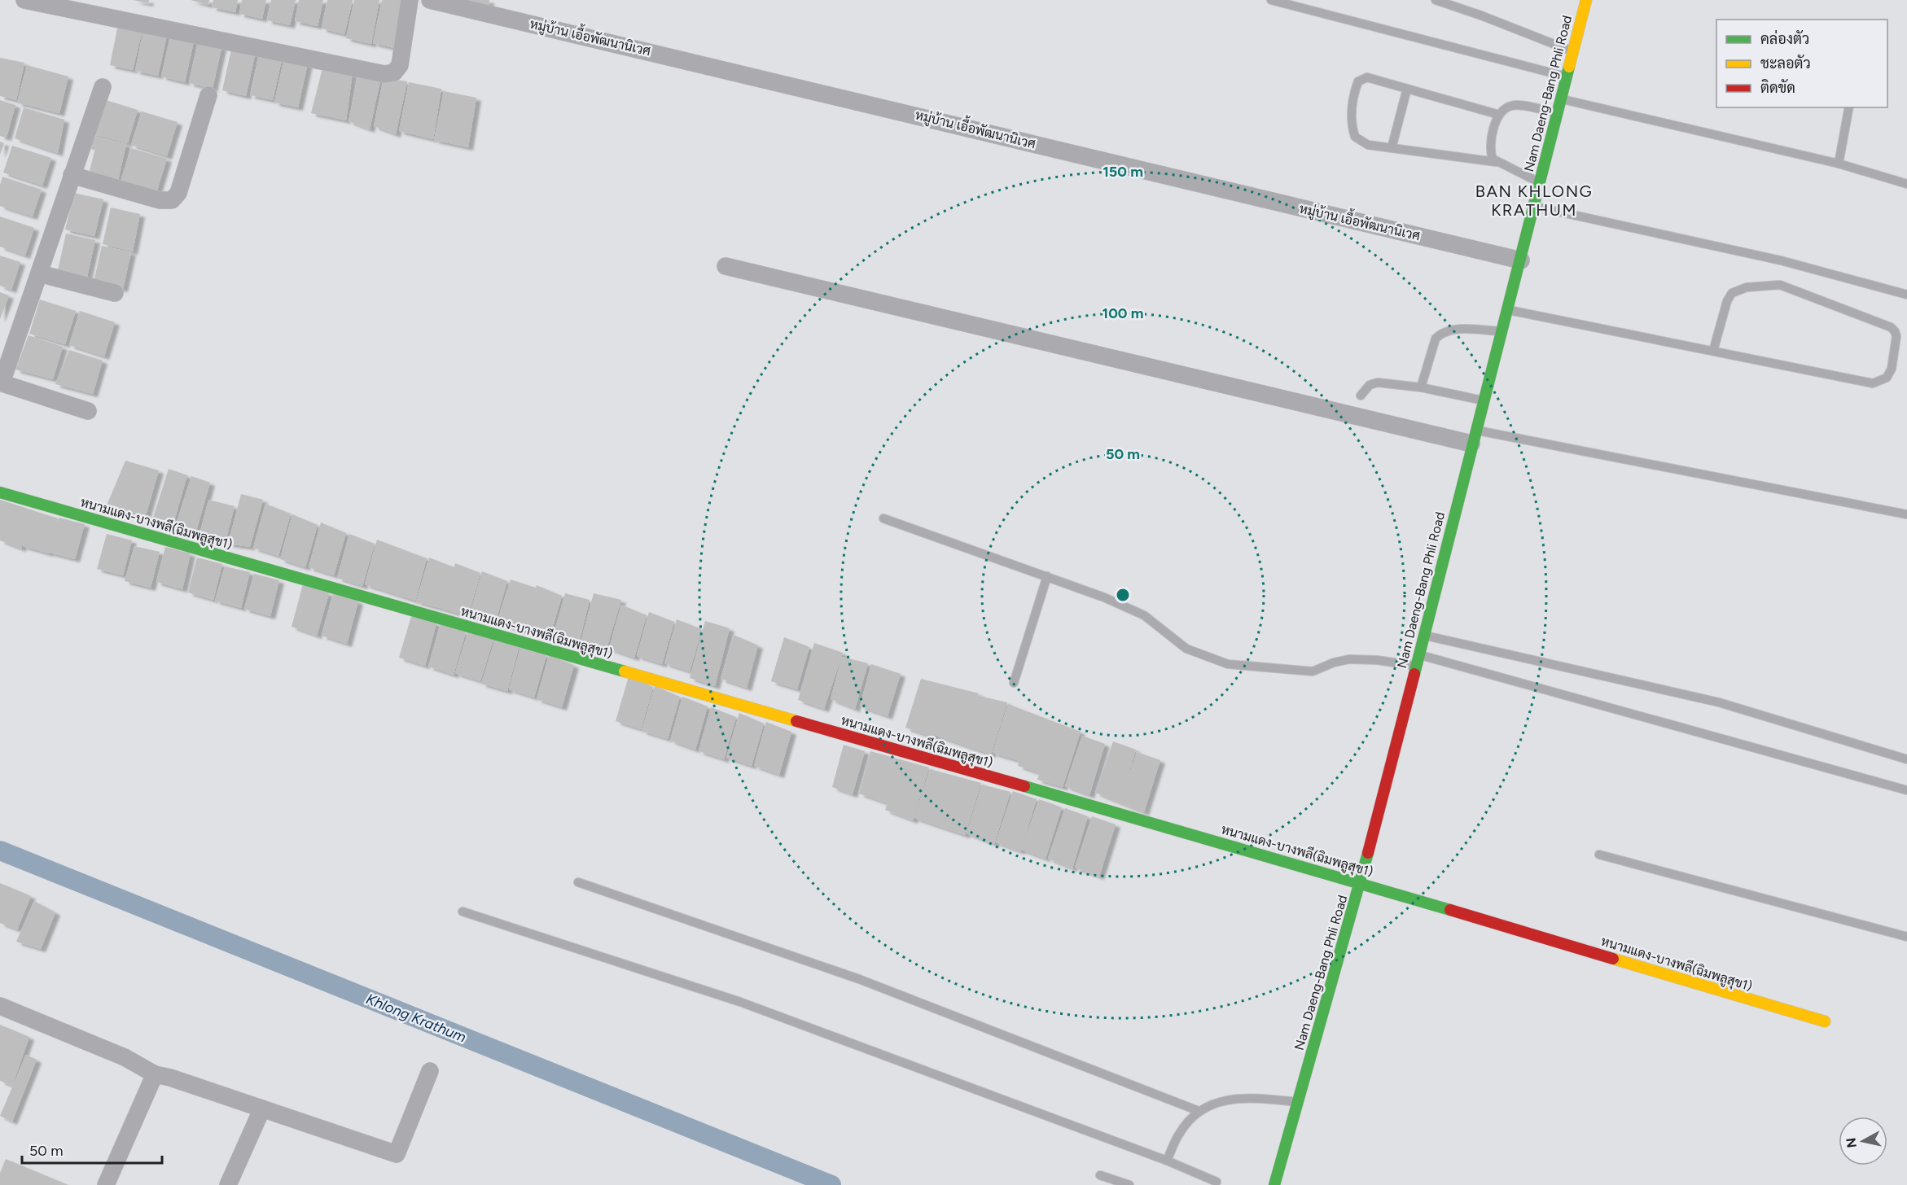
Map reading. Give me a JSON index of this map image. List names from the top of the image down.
{
  "streets": {
    "street": ["หมู่บ้าน เอื้อพัฒนานิเวศ", "Nam Daeng-Bang Phli Road", "หนามแดง-บางพลี(ฉิมพลูสุข1)"]
  },
  "crossings": [
    ["หมู่บ้าน เอื้อพัฒนานิเวศ", "Nam Daeng-Bang Phli Road"],
    ["Nam Daeng-Bang Phli Road", "หนามแดง-บางพลี(ฉิมพลูสุข1)"]
  ],
  "districts": ["BAN KHLONG KRATHUM"],
  "water": ["Khlong Krathum"],
  "legend": ["คล่องตัว", "ชะลอตัว", "ติดขัด"],
  "scale_bar": "50 m",
  "north": "left",
  "rings": ["150 m", "100 m", "50 m"]
}
